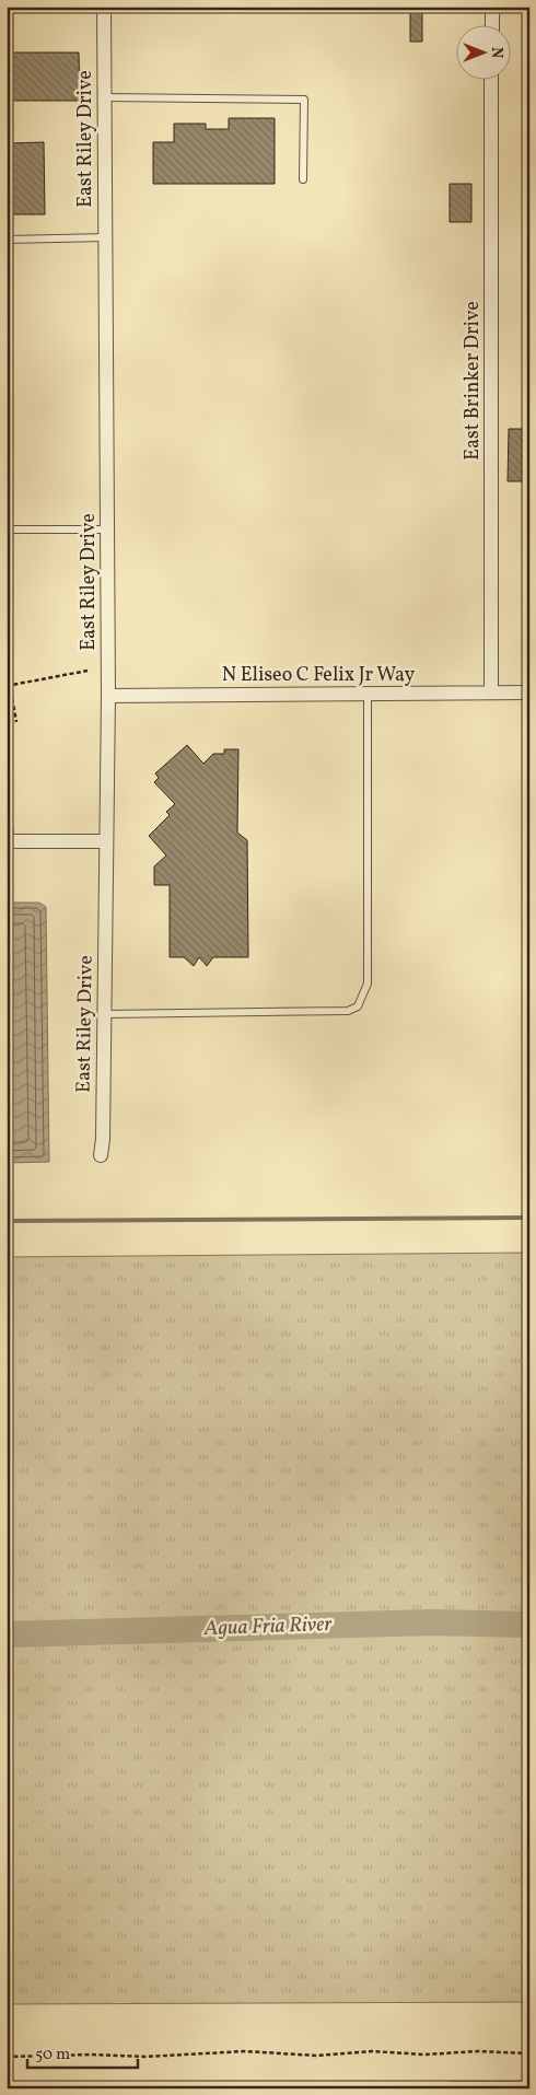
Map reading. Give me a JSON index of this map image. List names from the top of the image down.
{
  "streets": {
    "street": ["East Riley Drive", "East Brinker Drive", "N Eliseo C Felix Jr Way"]
  },
  "crossings": [
    ["East Riley Drive", "N Eliseo C Felix Jr Way"],
    ["East Brinker Drive", "N Eliseo C Felix Jr Way"]
  ],
  "water": ["Agua Fria River"],
  "scale_bar": "50 m",
  "north": "right"
}
